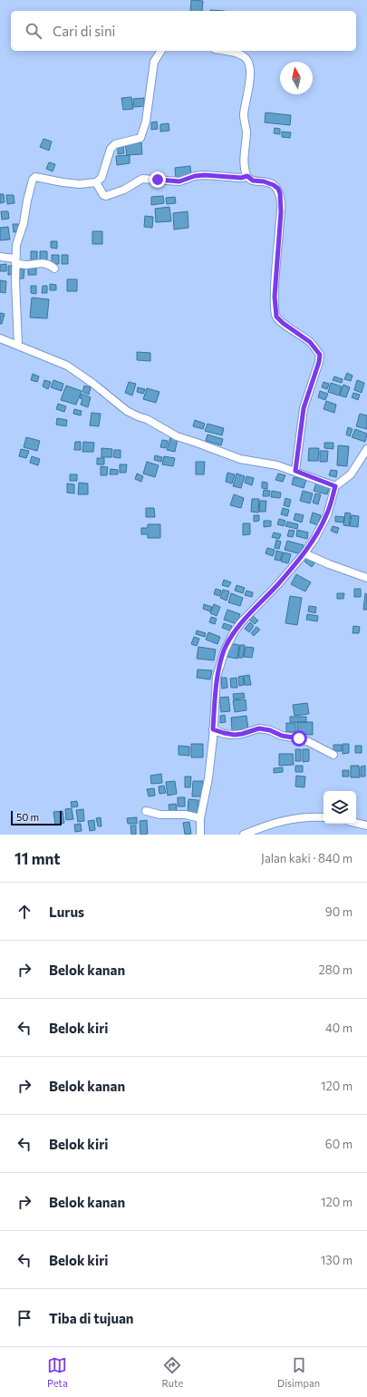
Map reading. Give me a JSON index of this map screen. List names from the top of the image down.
{
  "scale_bar": "50 m",
  "north": "top",
  "page": {
    "search": "Cari di sini",
    "scale": "50 m",
    "heading": ["11 mnt", "Jalan kaki · 840 m"],
    "list": [
      ["Lurus", "90 m"],
      ["Belok kanan", "280 m"],
      ["Belok kiri", "40 m"],
      ["Belok kanan", "120 m"],
      ["Belok kiri", "60 m"],
      ["Belok kanan", "120 m"],
      ["Belok kiri", "130 m"],
      "Tiba di tujuan"
    ],
    "nav": ["Peta", "Rute", "Disimpan"]
  }
}
